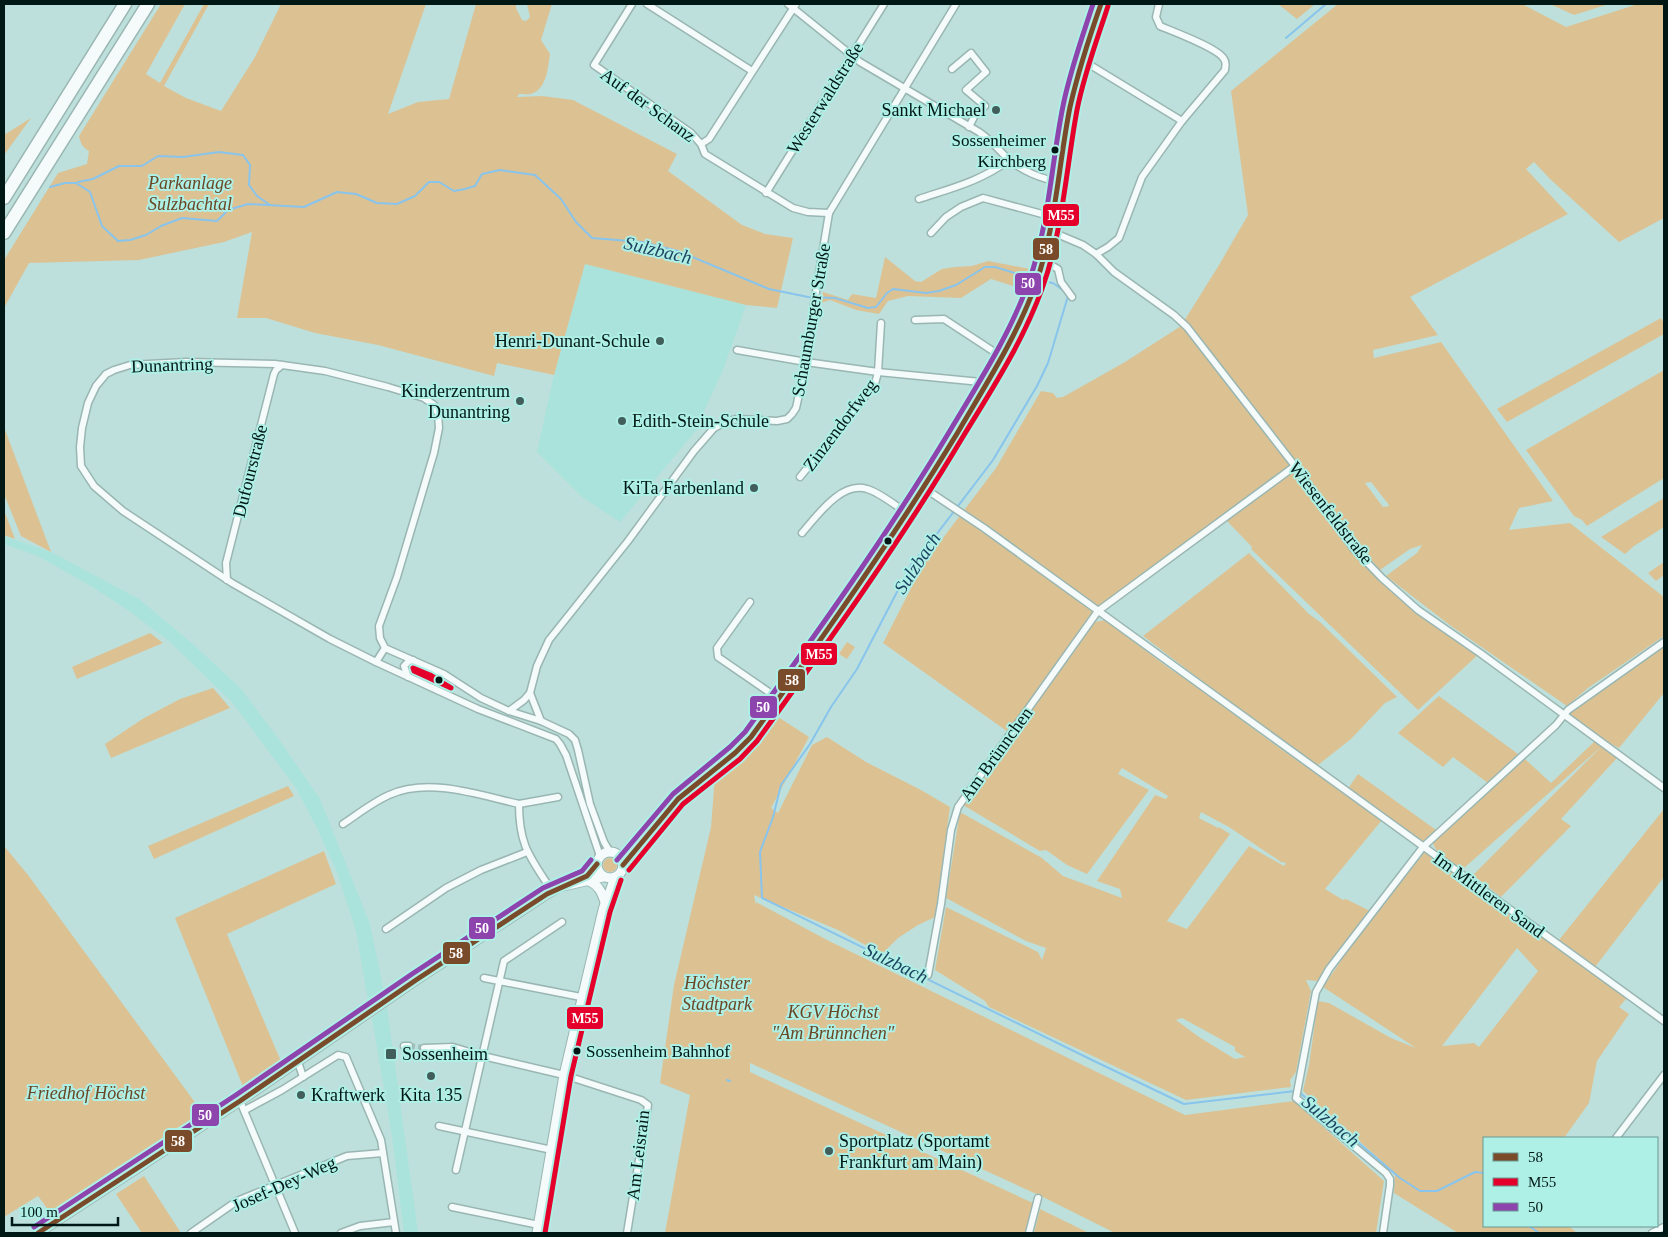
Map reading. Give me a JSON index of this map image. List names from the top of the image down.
{
  "streets": {
    "street": [
      "Westerwaldstraße",
      "Auf der Schanz",
      "Schaumburger Straße",
      "Dunantring",
      "Zinzendorfweg",
      "Dufourstraße",
      "Wiesenfeldstraße",
      "Am Brünnchen",
      "Im Mittleren Sand",
      "Am Leisrain",
      "Josef-Dey-Weg"
    ]
  },
  "crossings": [
    ["Westerwaldstraße", "Auf der Schanz"],
    ["Auf der Schanz", "Schaumburger Straße"],
    ["Dunantring", "Dufourstraße"],
    ["Wiesenfeldstraße", "Am Brünnchen"],
    ["Wiesenfeldstraße", "Im Mittleren Sand"]
  ],
  "water": ["Sulzbach"],
  "parks": [
    "Parkanlage Sulzbachtal",
    "Höchster Stadtpark",
    "KGV Höchst \"Am Brünnchen\"",
    "Friedhof Höchst"
  ],
  "places": {
    "other": [
      "Sankt Michael",
      "Sossenheimer Kirchberg",
      "Henri-Dunant-Schule",
      "Kinderzentrum Dunantring",
      "Edith-Stein-Schule",
      "KiTa Farbenland",
      "Sossenheim Bahnhof",
      "Kita 135",
      "Kraftwerk",
      "Sportplatz (Sportamt Frankfurt am Main)"
    ],
    "transit": ["Sossenheim"]
  },
  "lines": ["transit line 58", "transit line 50", "transit line M55"],
  "legend": ["58", "M55", "50"],
  "scale_bar": "100 m"
}
